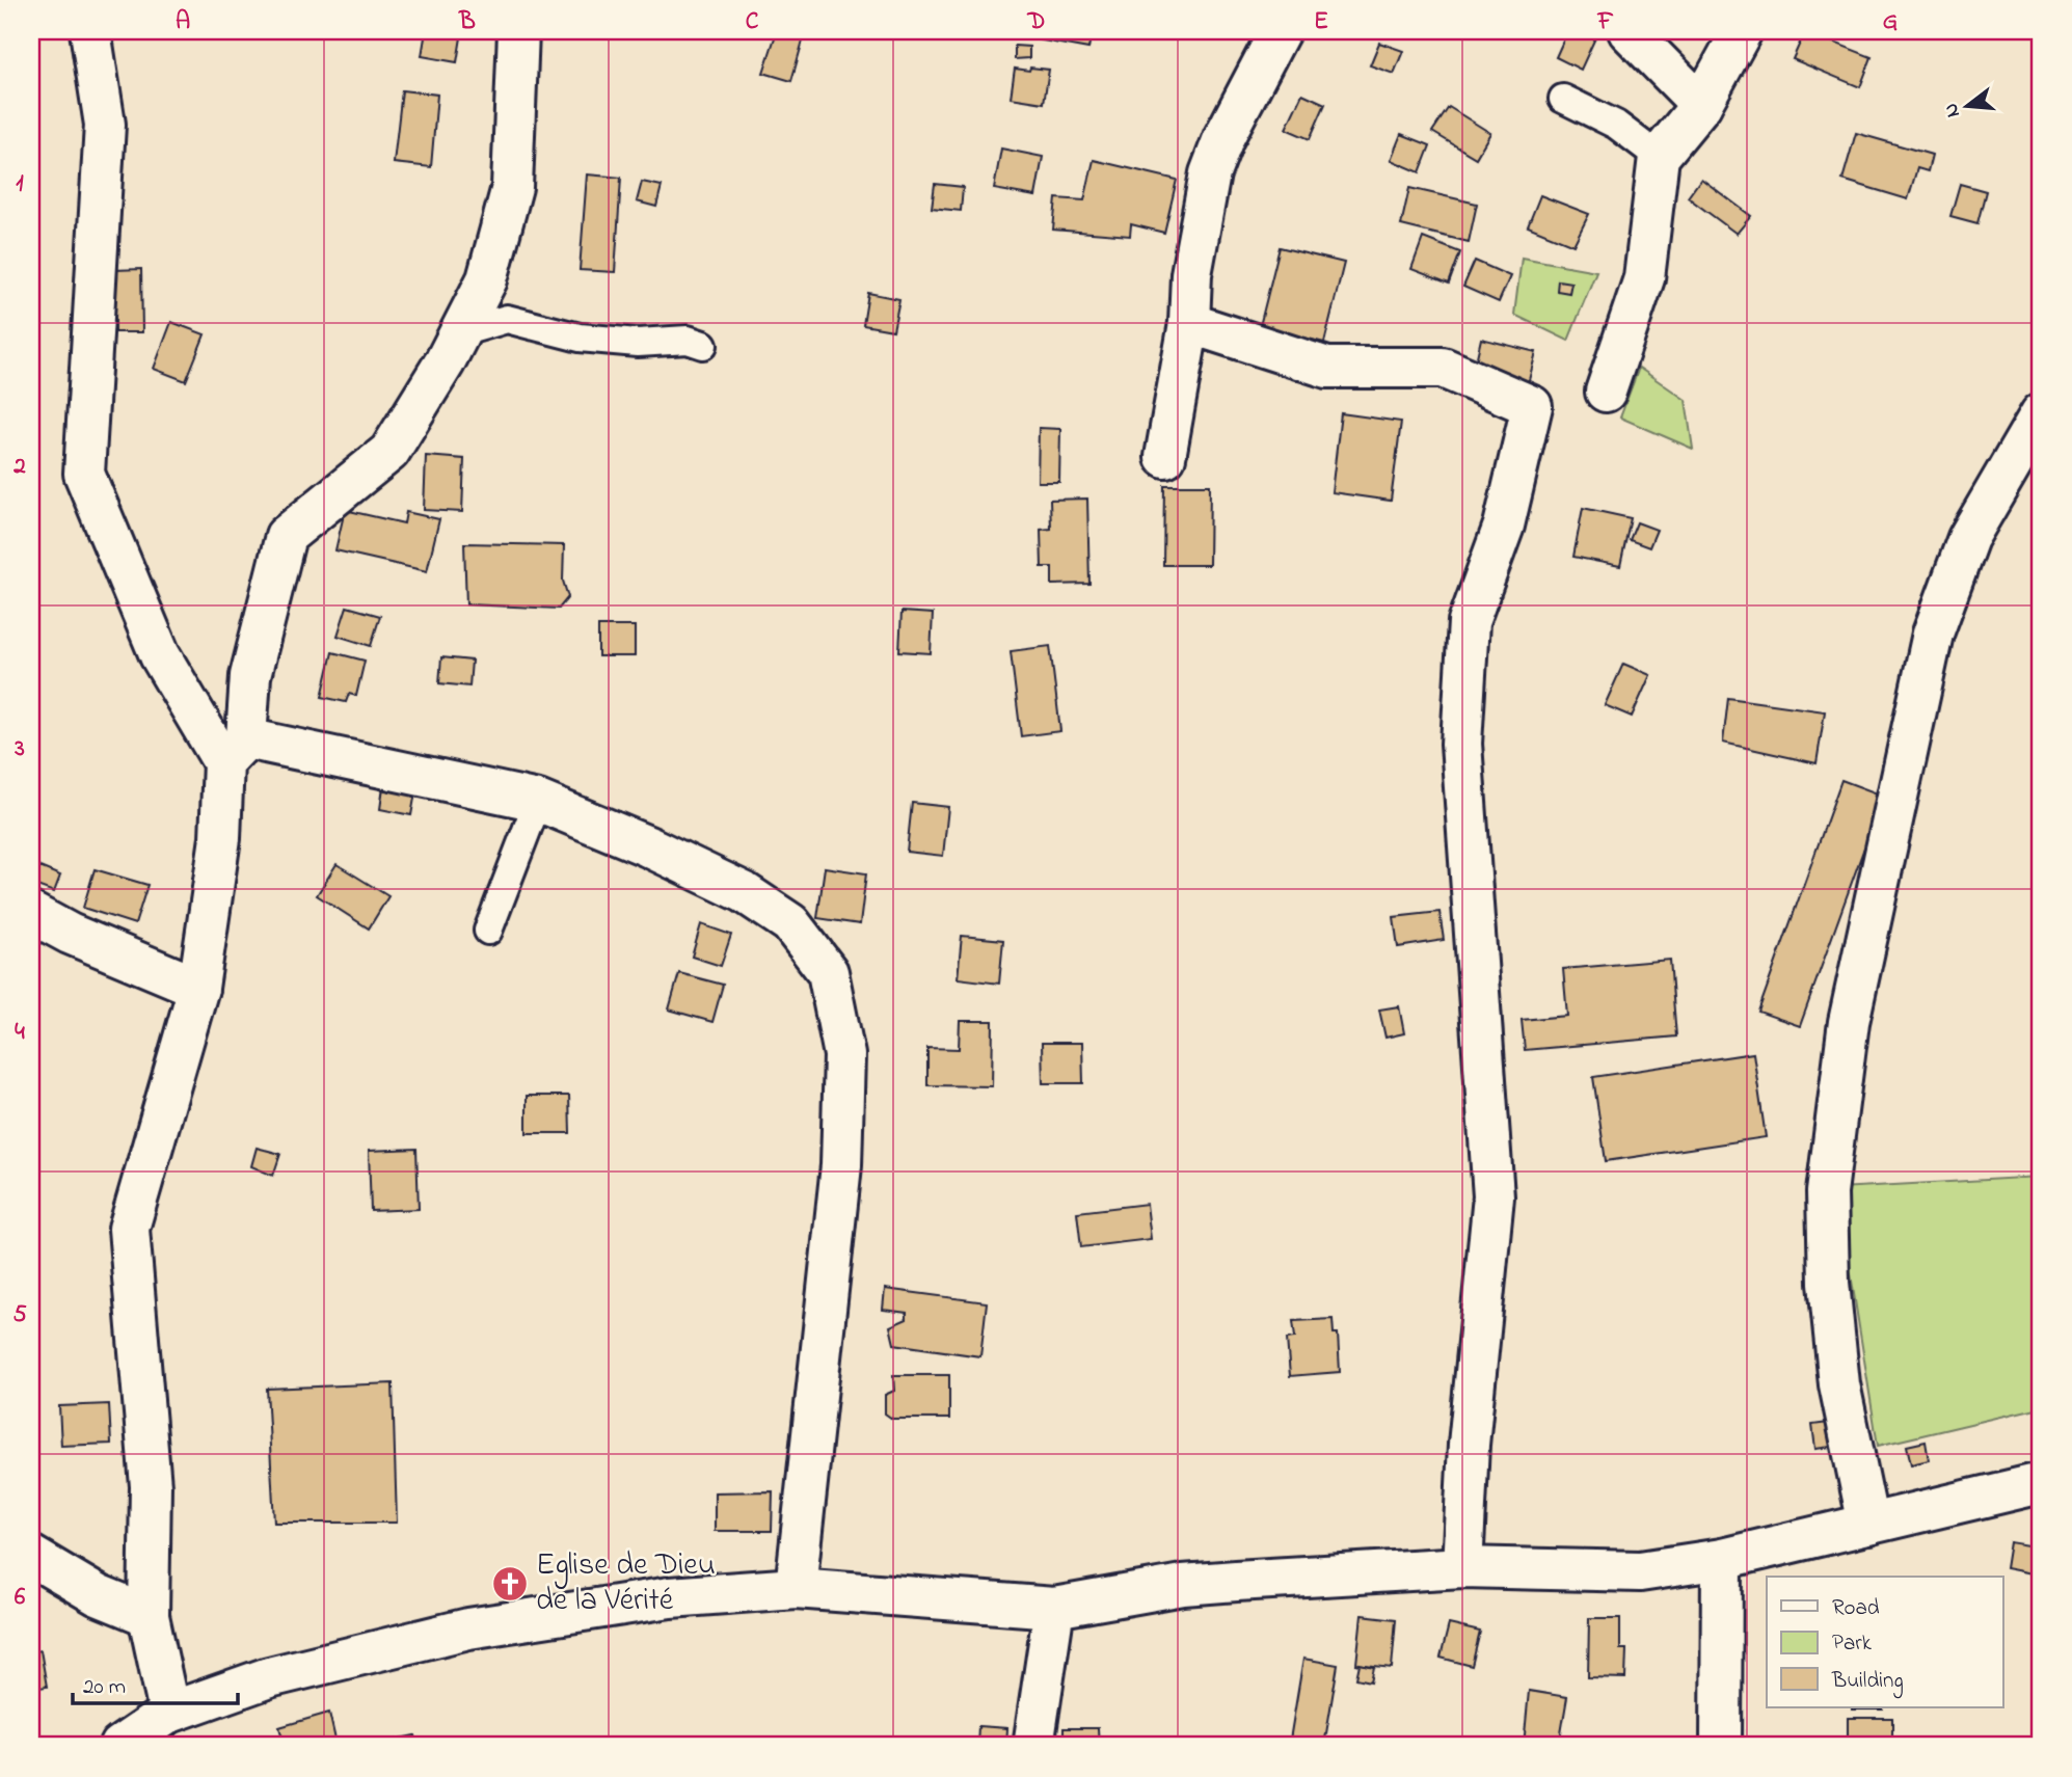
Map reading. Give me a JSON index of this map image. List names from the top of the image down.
{
  "places": {
    "church": ["Eglise de Dieu de la Vérité"]
  },
  "legend": ["Road", "Park", "Building"],
  "scale_bar": "20 m",
  "north": "left",
  "grid": {
    "columns": [
      "A",
      "B",
      "C",
      "D",
      "E",
      "F",
      "G"
    ],
    "rows": [
      "1",
      "2",
      "3",
      "4",
      "5",
      "6"
    ]
  }
}
